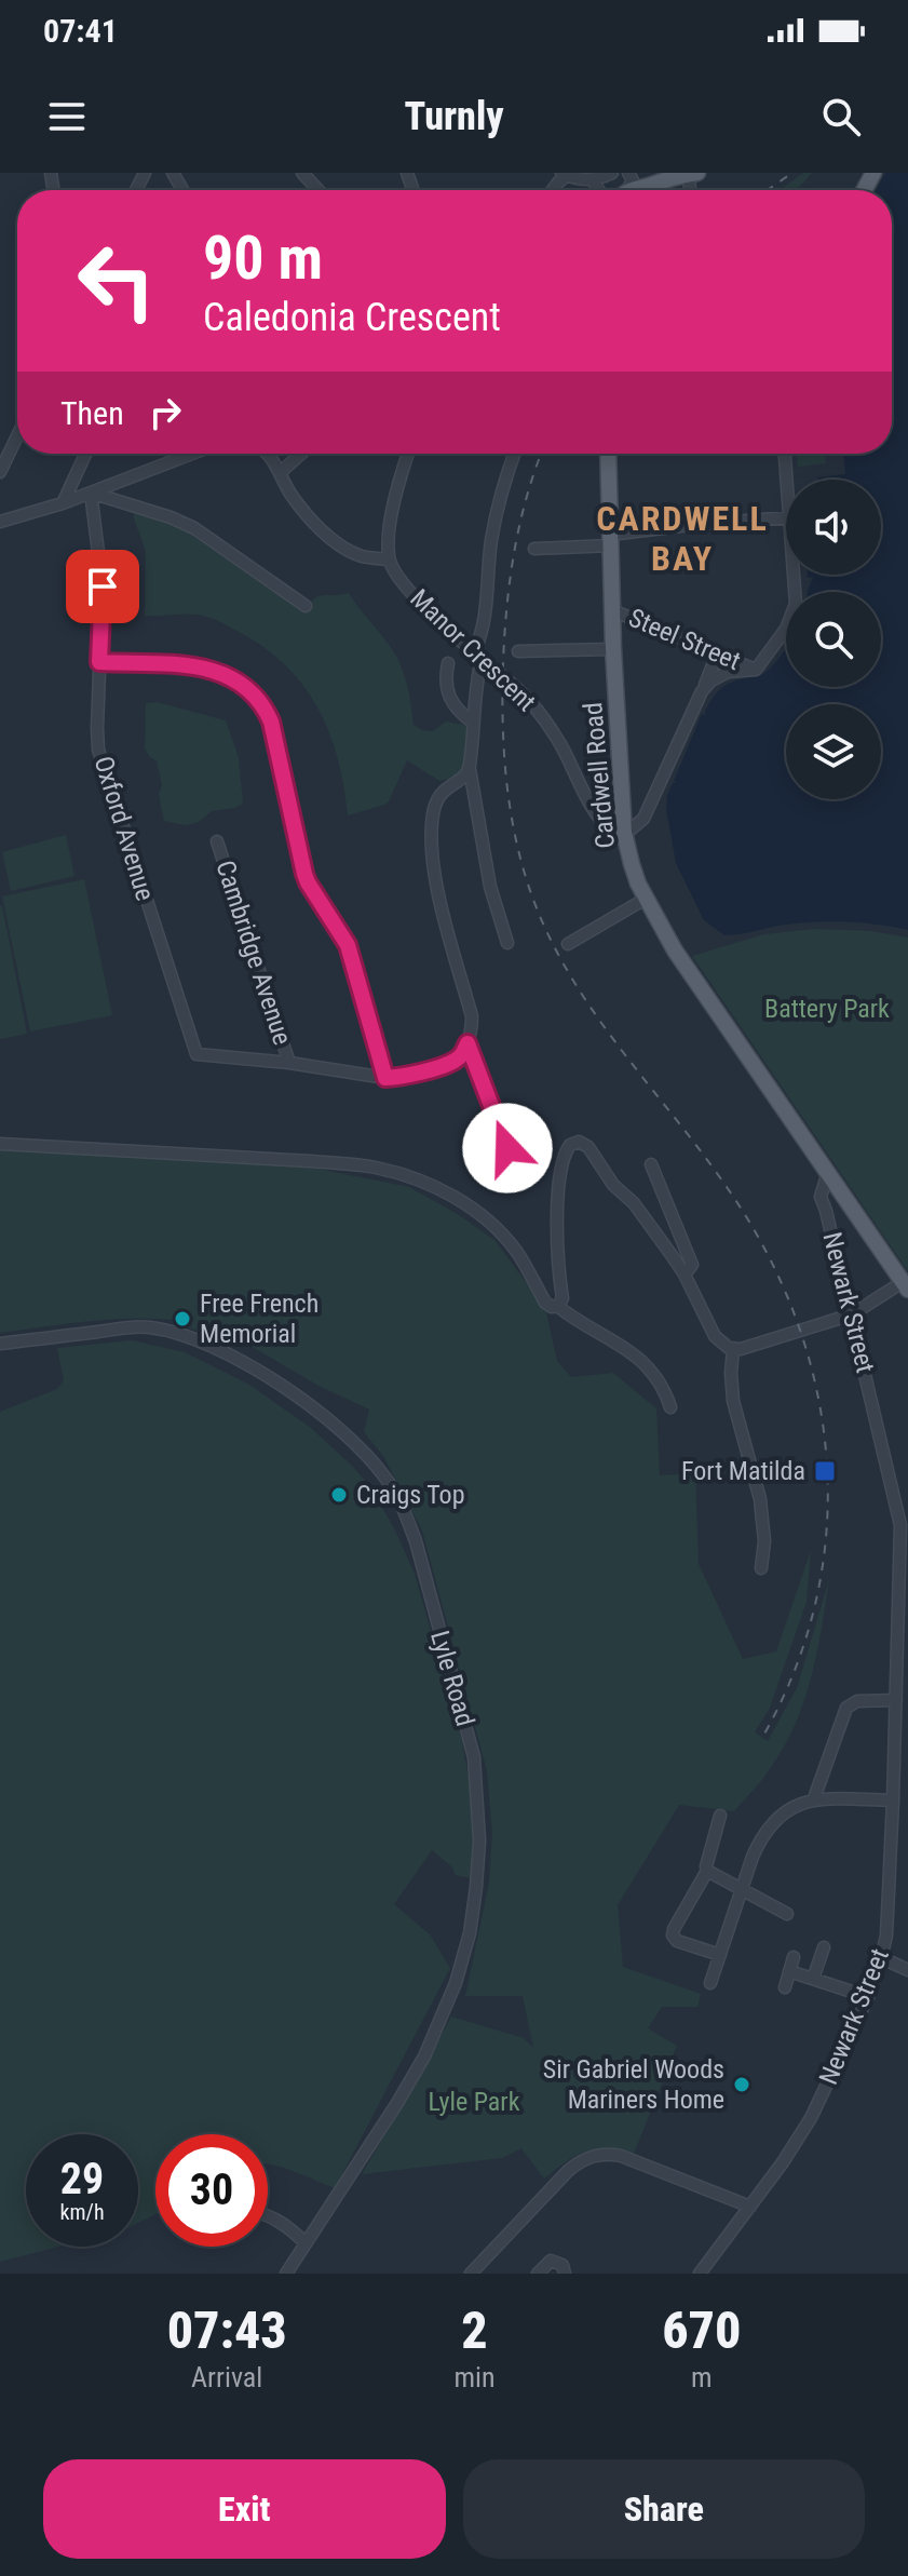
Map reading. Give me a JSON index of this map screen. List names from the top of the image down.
{
  "streets": {
    "main road": ["Cardwell Road"],
    "street": [
      "Steel Street",
      "Manor Crescent",
      "Oxford Avenue",
      "Cambridge Avenue",
      "Newark Street",
      "Lyle Road"
    ]
  },
  "crossings": [
    ["Steel Street", "Cardwell Road"],
    ["Manor Crescent", "Cardwell Road"],
    ["Cardwell Road", "Newark Street"],
    ["Oxford Avenue", "Cambridge Avenue"]
  ],
  "districts": ["CARDWELL BAY"],
  "parks": ["Battery Park", "Lyle Park"],
  "places": {
    "other": ["Free French Memorial", "Craigs Top", "Sir Gabriel Woods Mariners Home"],
    "transit": ["Fort Matilda"]
  },
  "page": {
    "status": "07:41",
    "header": "Turnly",
    "turn": ["90 m", "Caledonia Crescent"],
    "then": "Then",
    "speed": "29 km/h",
    "limit": "30",
    "eta": [
      "07:43",
      "Arrival",
      "2",
      "min",
      "670",
      "m"
    ],
    "buttons": ["Exit", "Share"]
  }
}
